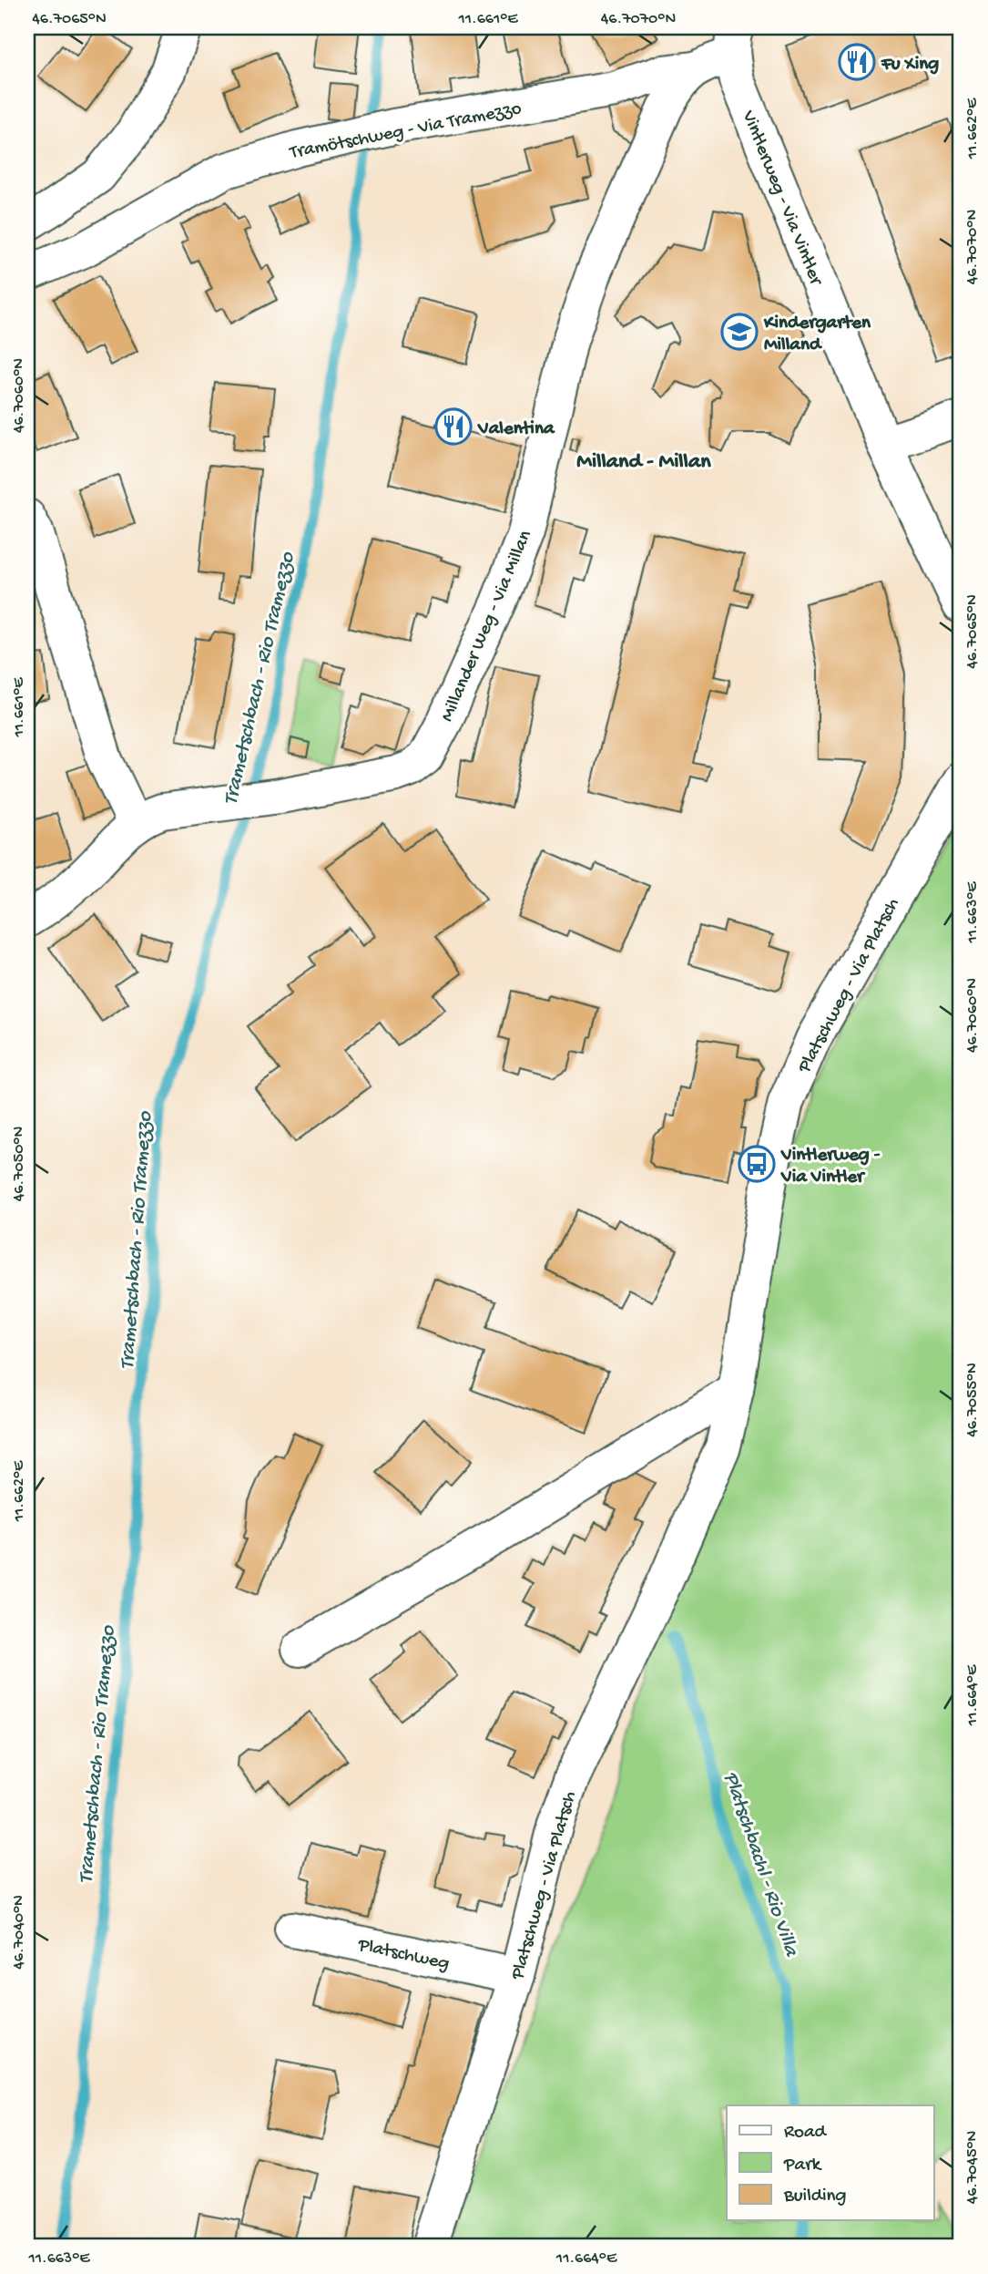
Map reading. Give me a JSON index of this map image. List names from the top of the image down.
{
  "streets": {
    "street": [
      "Tramötschweg - Via Tramezzo",
      "Vintlerweg - Via Vintler",
      "Millander Weg - Via Millan",
      "Platschweg - Via Platsch",
      "Platschweg"
    ]
  },
  "crossings": [
    ["Tramötschweg - Via Tramezzo", "Millander Weg - Via Millan"],
    ["Platschweg - Via Platsch", "Platschweg"]
  ],
  "districts": ["Milland - Millan"],
  "water": ["Trametschbach - Rio Tramezzo", "Platschbachl - Rio Villa"],
  "places": {
    "restaurant": ["Fu Xing", "Valentina"],
    "school or university": ["Kindergarten Milland"],
    "bus stop": ["Vintlerweg - Via Vintler"]
  },
  "legend": ["Road", "Park", "Building"],
  "coordinates": [
    "46.7065°N",
    "11.661°E",
    "46.7070°N",
    "11.662°E",
    "46.7060°N",
    "11.663°E",
    "46.7050°N",
    "46.7055°N",
    "11.664°E",
    "46.7040°N",
    "46.7045°N"
  ]
}
